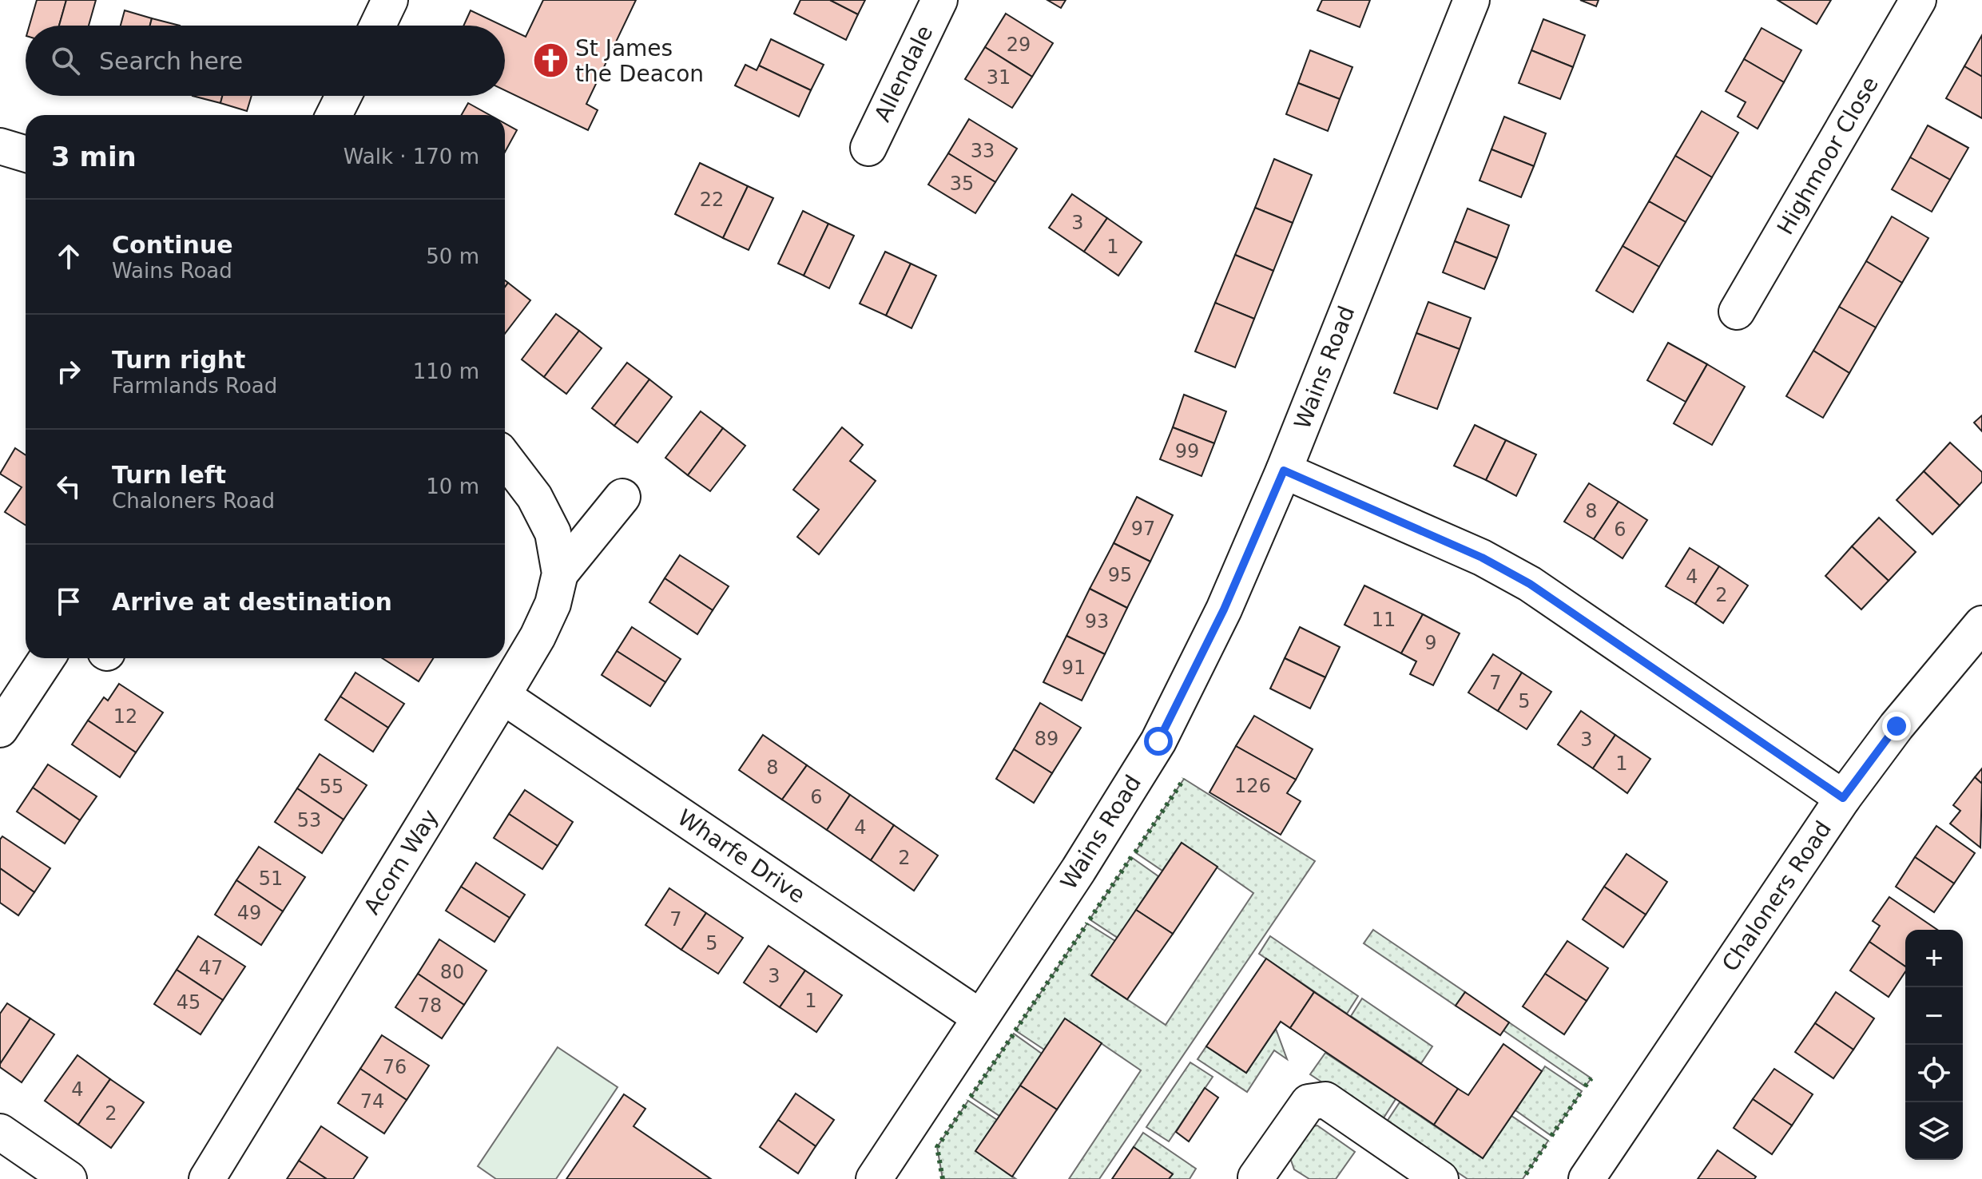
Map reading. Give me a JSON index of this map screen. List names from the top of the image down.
{
  "streets": {
    "street": [
      "Allendale",
      "Highmoor Close",
      "Wains Road",
      "Wharfe Drive",
      "Acorn Way",
      "Chaloners Road"
    ]
  },
  "crossings": [
    ["Wains Road", "Wharfe Drive"],
    ["Wharfe Drive", "Acorn Way"]
  ],
  "places": {
    "church": ["St James the Deacon"]
  },
  "house_numbers": [
    "29",
    "31",
    "33",
    "35",
    "22",
    "3",
    "1",
    "99",
    "8",
    "97",
    "6",
    "95",
    "4",
    "2",
    "11",
    "93",
    "9",
    "91",
    "7",
    "5",
    "12",
    "89",
    "3",
    "1",
    "8",
    "126",
    "55",
    "6",
    "53",
    "4",
    "2",
    "51",
    "49",
    "7",
    "5",
    "47",
    "80",
    "3",
    "1",
    "45",
    "78",
    "76",
    "4",
    "74",
    "2"
  ],
  "page": {
    "search": "Search here",
    "heading": ["3 min", "Walk · 170 m"],
    "list": [
      ["Continue", "Wains Road", "50 m"],
      ["Turn right", "Farmlands Road", "110 m"],
      ["Turn left", "Chaloners Road", "10 m"],
      "Arrive at destination"
    ],
    "map_buttons": ["+", "−"]
  }
}
